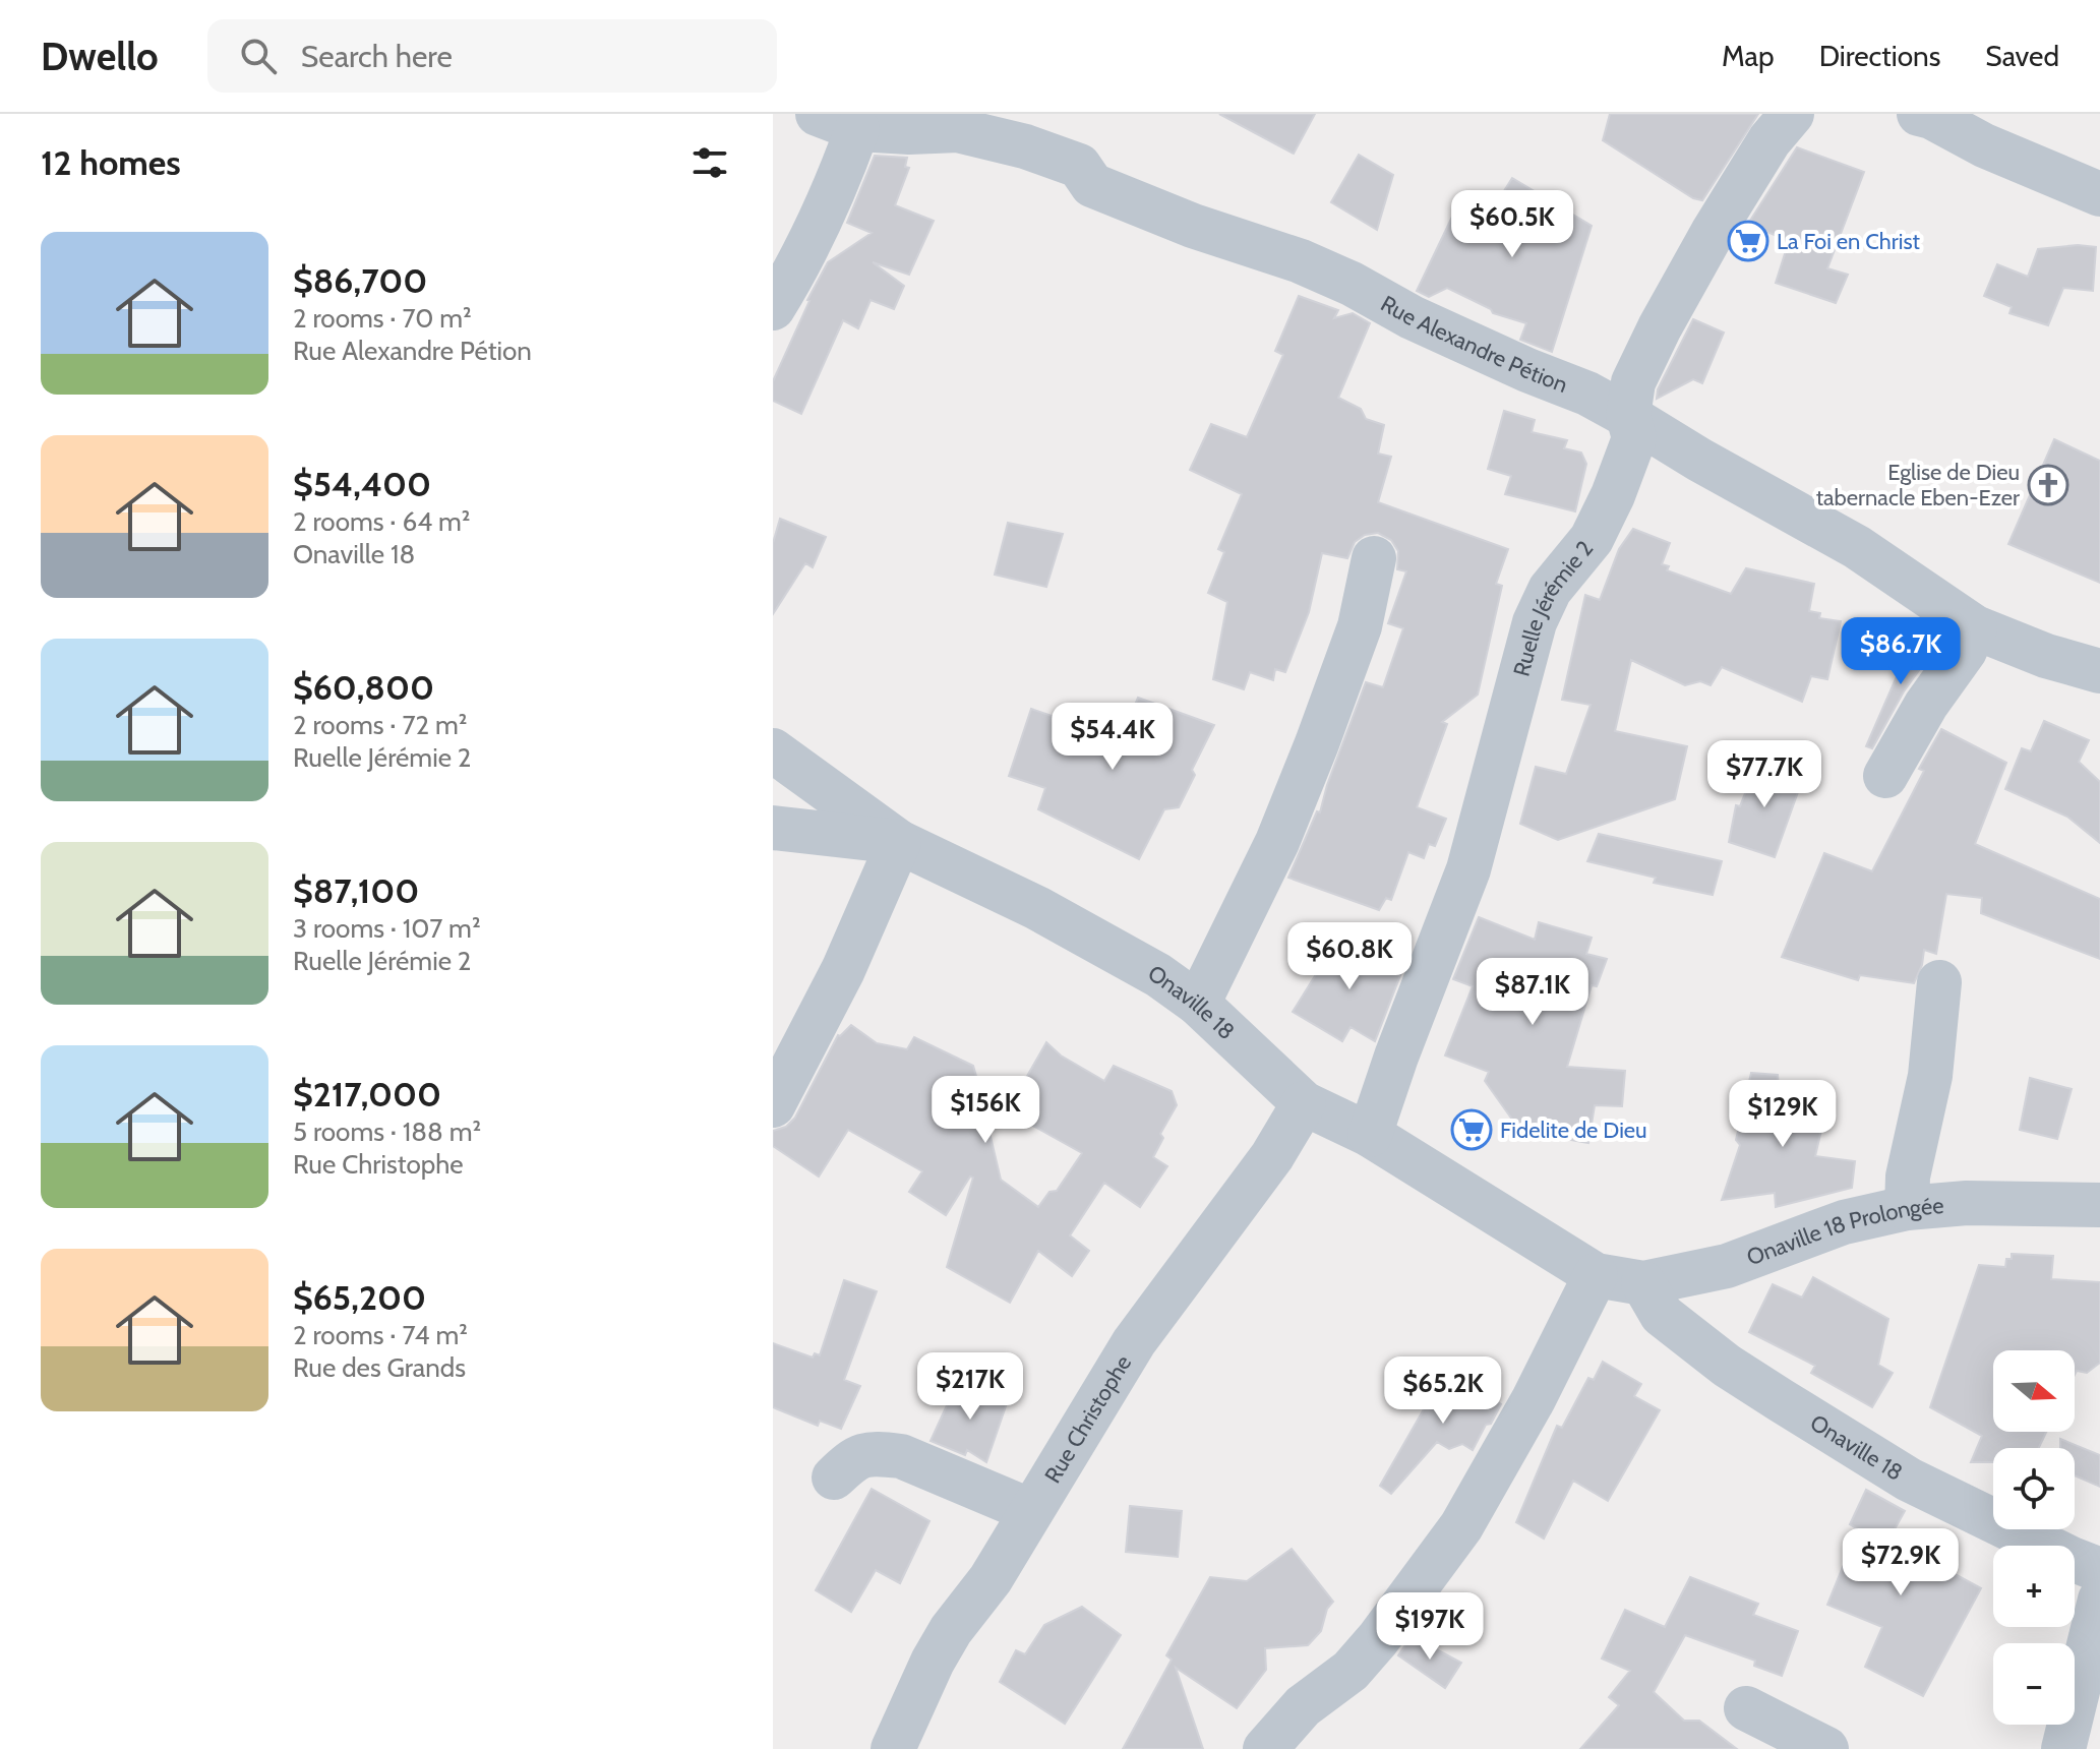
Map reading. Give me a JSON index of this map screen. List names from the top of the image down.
{
  "streets": {
    "street": [
      "Rue Alexandre Pétion",
      "Ruelle Jérémie 2",
      "Onaville 18",
      "Onaville 18 Prolongée",
      "Rue Christophe"
    ]
  },
  "crossings": [
    ["Rue Alexandre Pétion", "Ruelle Jérémie 2"],
    ["Ruelle Jérémie 2", "Onaville 18"],
    ["Onaville 18", "Onaville 18 Prolongée"],
    ["Onaville 18", "Rue Christophe"]
  ],
  "places": {
    "supermarket": ["La Foi en Christ", "Fidelite de Dieu"],
    "church": ["Eglise de Dieu tabernacle Eben-Ezer"]
  },
  "north": "right",
  "page": {
    "header": "Dwello",
    "search": "Search here",
    "nav": ["Map", "Directions", "Saved"],
    "heading": "12 homes",
    "price": [
      "$60.5K",
      "$86.7K",
      "$54.4K",
      "$77.7K",
      "$60.8K",
      "$87.1K",
      "$156K",
      "$129K",
      "$217K",
      "$65.2K",
      "$72.9K",
      "$197K"
    ],
    "list": [
      {
        "name": "$86,700",
        "note": "2 rooms · 70 m² · Rue Alexandre Pétion"
      },
      {
        "name": "$54,400",
        "note": "2 rooms · 64 m² · Onaville 18"
      },
      {
        "name": "$60,800",
        "note": "2 rooms · 72 m² · Ruelle Jérémie 2"
      },
      {
        "name": "$87,100",
        "note": "3 rooms · 107 m² · Ruelle Jérémie 2"
      },
      {
        "name": "$217,000",
        "note": "5 rooms · 188 m² · Rue Christophe"
      },
      {
        "name": "$65,200",
        "note": "2 rooms · 74 m² · Rue des Grands"
      }
    ],
    "map_buttons": ["+", "−"]
  }
}
